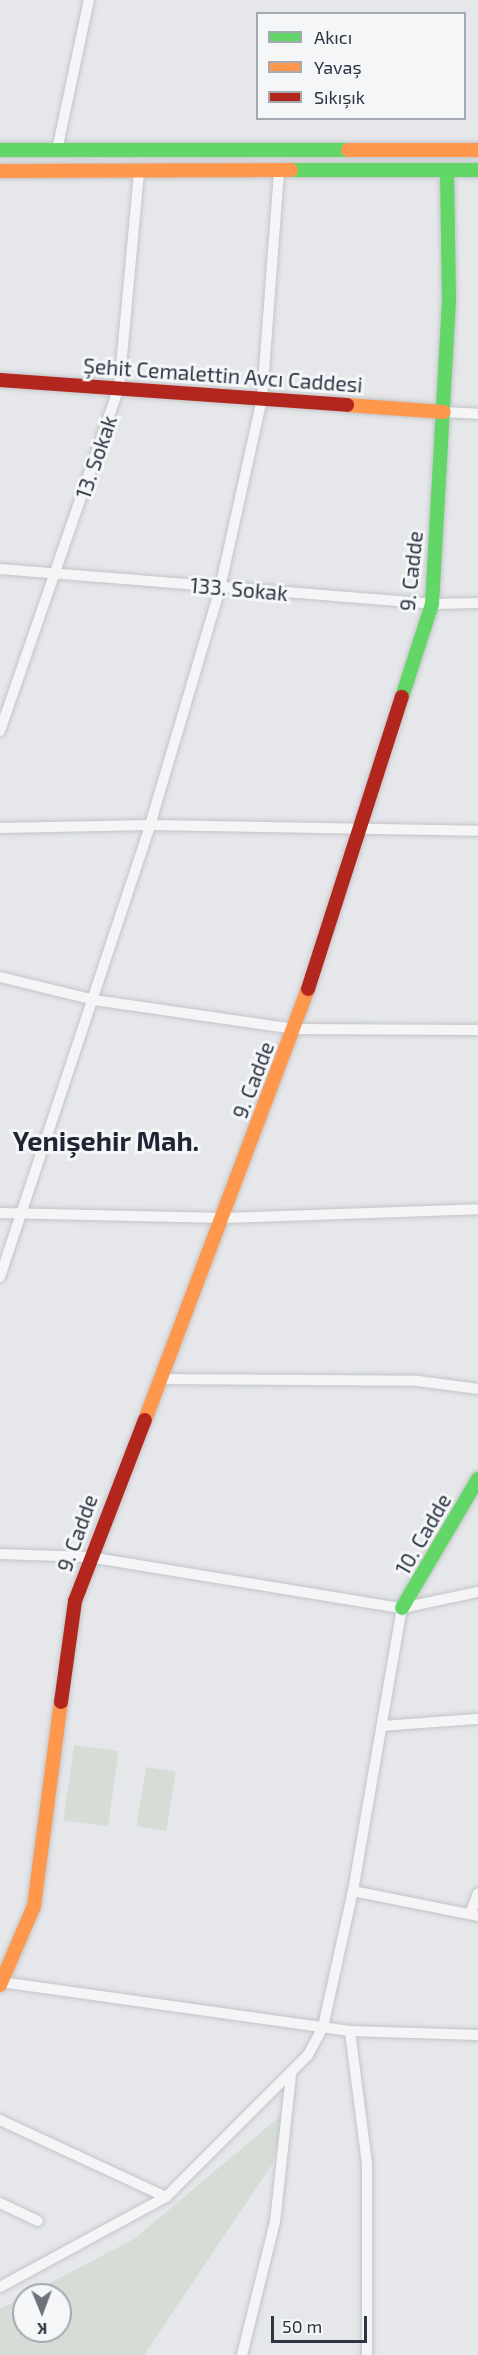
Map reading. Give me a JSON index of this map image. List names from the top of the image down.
{
  "streets": {
    "main road": ["Şehit Cemalettin Avcı Caddesi", "9. Cadde", "10. Cadde"],
    "street": ["13. Sokak", "133. Sokak"]
  },
  "crossings": [
    ["Şehit Cemalettin Avcı Caddesi", "13. Sokak"],
    ["Şehit Cemalettin Avcı Caddesi", "9. Cadde"],
    ["13. Sokak", "133. Sokak"],
    ["9. Cadde", "133. Sokak"]
  ],
  "districts": ["Yenişehir Mah."],
  "legend": ["Akıcı", "Yavaş", "Sıkışık"],
  "scale_bar": "50 m",
  "north": "bottom"
}
